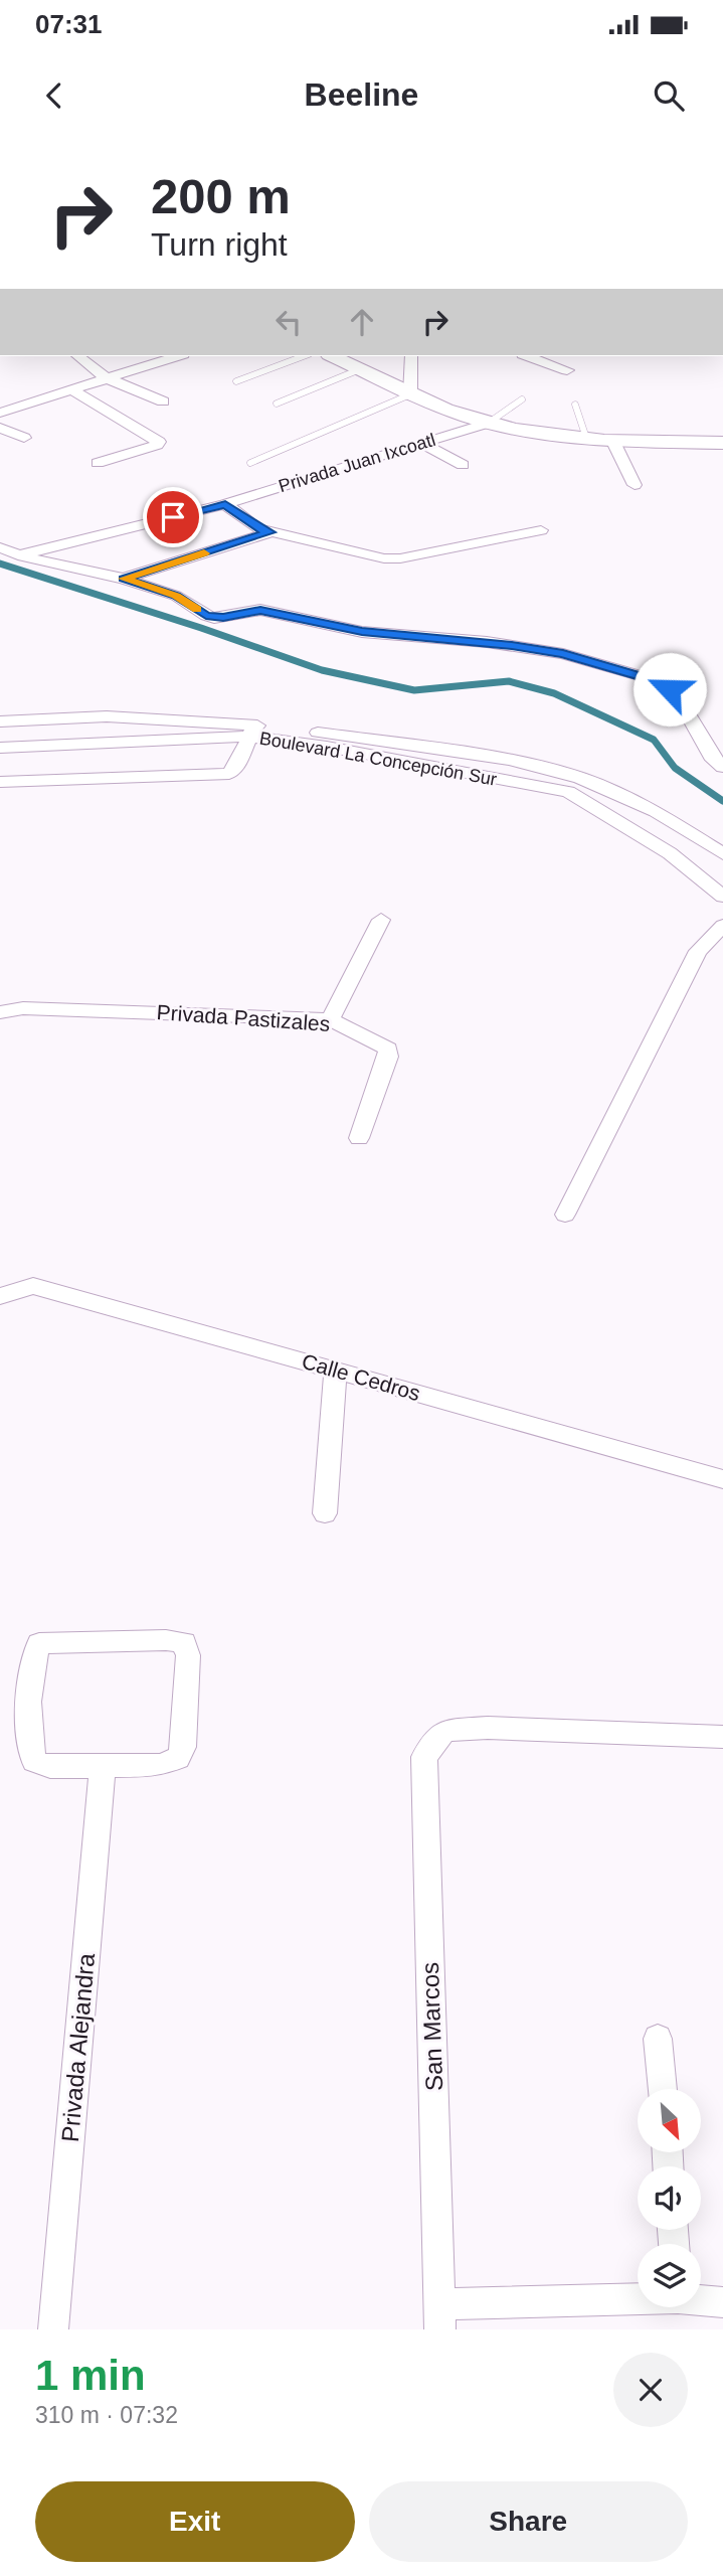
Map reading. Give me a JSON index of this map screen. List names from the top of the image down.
{
  "streets": {
    "street": [
      "Privada Juan Ixcoatl",
      "Boulevard La Concepción Sur",
      "Privada Pastizales",
      "Calle Cedros",
      "San Marcos",
      "Privada Alejandra"
    ]
  },
  "north": "bottom right",
  "page": {
    "status": "07:31",
    "header": "Beeline",
    "turn": ["200 m", "Turn right"],
    "heading": ["1 min", "310 m · 07:32"],
    "buttons": ["Exit", "Share"]
  }
}
